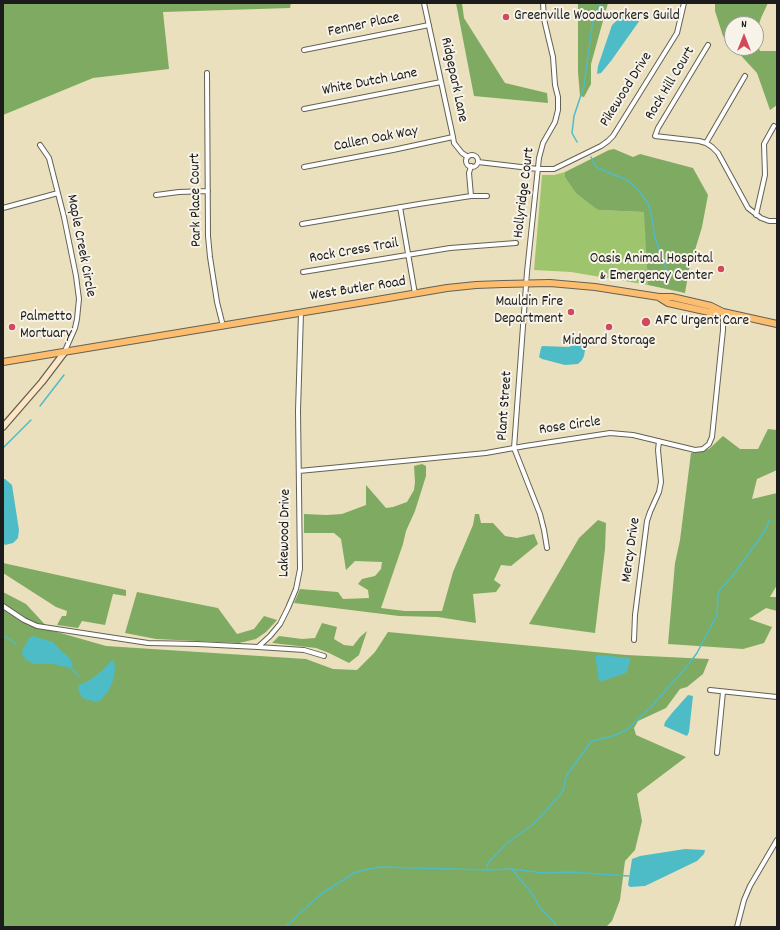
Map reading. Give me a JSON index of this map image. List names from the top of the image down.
{
  "streets": {
    "main road": ["West Butler Road"],
    "street": [
      "Fenner Place",
      "Ridgepark Lane",
      "White Dutch Lane",
      "Rock Hill Court",
      "Pikewood Drive",
      "Callen Oak Way",
      "Hollyridge Court",
      "Park Place Court",
      "Maple Creek Circle",
      "Rock Cress Trail",
      "Plant Street",
      "Rose Circle",
      "Lakewood Drive",
      "Mercy Drive"
    ]
  },
  "crossings": [
    ["Fenner Place", "Ridgepark Lane"],
    ["Ridgepark Lane", "White Dutch Lane"],
    ["Ridgepark Lane", "Callen Oak Way"],
    ["Pikewood Drive", "Hollyridge Court"],
    ["Hollyridge Court", "West Butler Road"],
    ["Hollyridge Court", "Plant Street"],
    ["Park Place Court", "West Butler Road"],
    ["Maple Creek Circle", "West Butler Road"],
    ["West Butler Road", "Plant Street"],
    ["West Butler Road", "Rose Circle"],
    ["West Butler Road", "Lakewood Drive"],
    ["Plant Street", "Rose Circle"],
    ["Rose Circle", "Lakewood Drive"],
    ["Rose Circle", "Mercy Drive"]
  ],
  "places": [
    "Greenville Woodworkers Guild",
    "Oasis Animal Hospital & Emergency Center",
    "Mauldin Fire Department",
    "AFC Urgent Care",
    "Palmetto Mortuary",
    "Midgard Storage"
  ],
  "north": "top"
}
